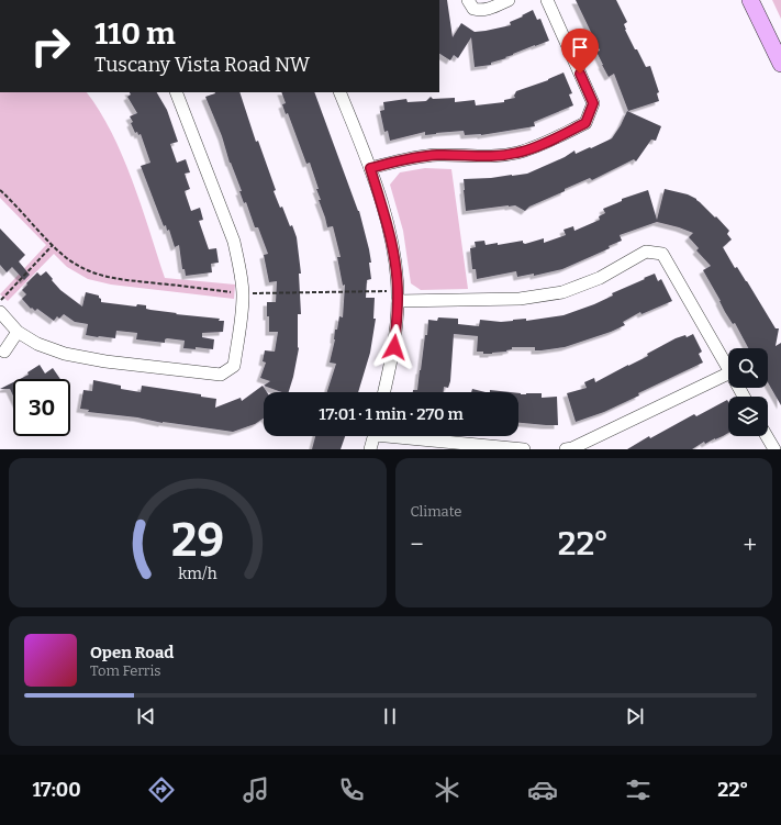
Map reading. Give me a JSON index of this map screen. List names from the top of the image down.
{
  "page": {
    "turn": ["110 m", "Tuscany Vista Road NW"],
    "limit": "30",
    "trip": "17:01 · 1 min · 270 m",
    "tile": "Climate",
    "heat": ["−", "22°", "+"],
    "song": ["Open Road", "Tom Ferris"],
    "tabs": ["17:00", "22°"],
    "gauge": ["29", "km/h"]
  }
}
